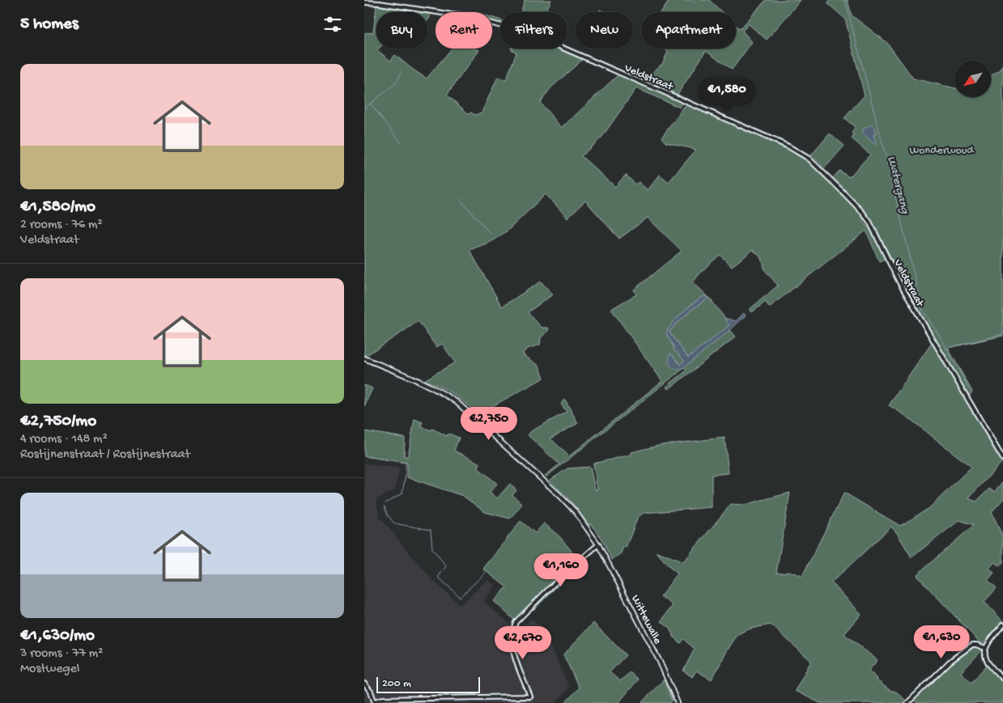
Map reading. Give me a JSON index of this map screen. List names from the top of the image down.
{
  "streets": {
    "street": ["Veldstraat", "Wittewalle"]
  },
  "water": ["Watergang"],
  "parks": ["Wonderwoud"],
  "scale_bar": "200 m",
  "north": "bottom left",
  "page": {
    "heading": "5 homes",
    "chip": [
      "Buy",
      "Rent",
      "Filters",
      "New",
      "Apartment"
    ],
    "list": [
      {
        "name": "€1,580/mo",
        "note": "2 rooms · 76 m² · Veldstraat"
      },
      {
        "name": "€2,750/mo",
        "note": "4 rooms · 148 m² · Rostijnenstraat / Rostijnestraat"
      },
      {
        "name": "€1,630/mo",
        "note": "3 rooms · 77 m² · Mostwegel"
      }
    ],
    "price": [
      "€1,580",
      "€2,750",
      "€1,160",
      "€1,630",
      "€2,670"
    ],
    "scale": "200 m"
  }
}
